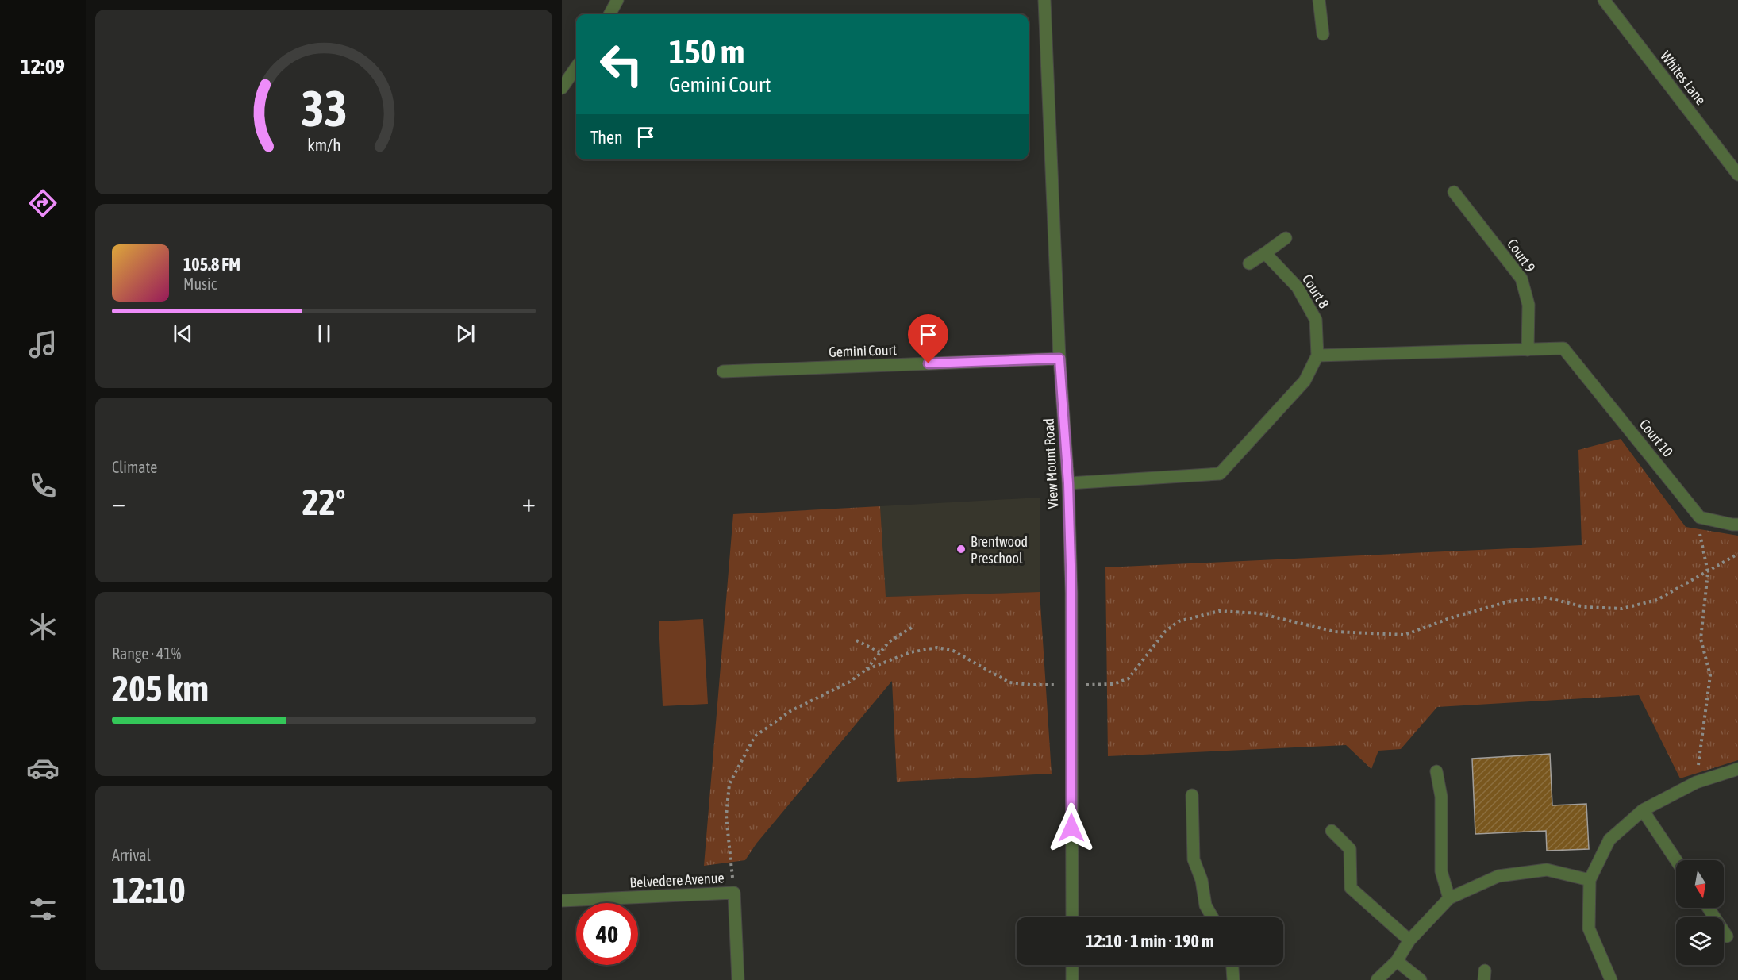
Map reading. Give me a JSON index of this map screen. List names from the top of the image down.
{
  "streets": {
    "street": [
      "Whites Lane",
      "Court 9",
      "Court 8",
      "Gemini Court",
      "Court 10",
      "View Mount Road",
      "Belvedere Avenue"
    ]
  },
  "crossings": [
    ["Court 9", "Court 10"],
    ["Gemini Court", "View Mount Road"]
  ],
  "places": ["Brentwood Preschool"],
  "north": "bottom",
  "page": {
    "tabs": "12:09",
    "turn": ["150 m", "Gemini Court"],
    "then": "Then",
    "song": ["105.8 FM", "Music"],
    "tile": [
      "Climate",
      ["Range · 41%", "205 km"],
      ["Arrival", "12:10"]
    ],
    "heat": ["−", "22°", "+"],
    "limit": "40",
    "trip": "12:10 · 1 min · 190 m",
    "gauge": ["33", "km/h"]
  }
}
